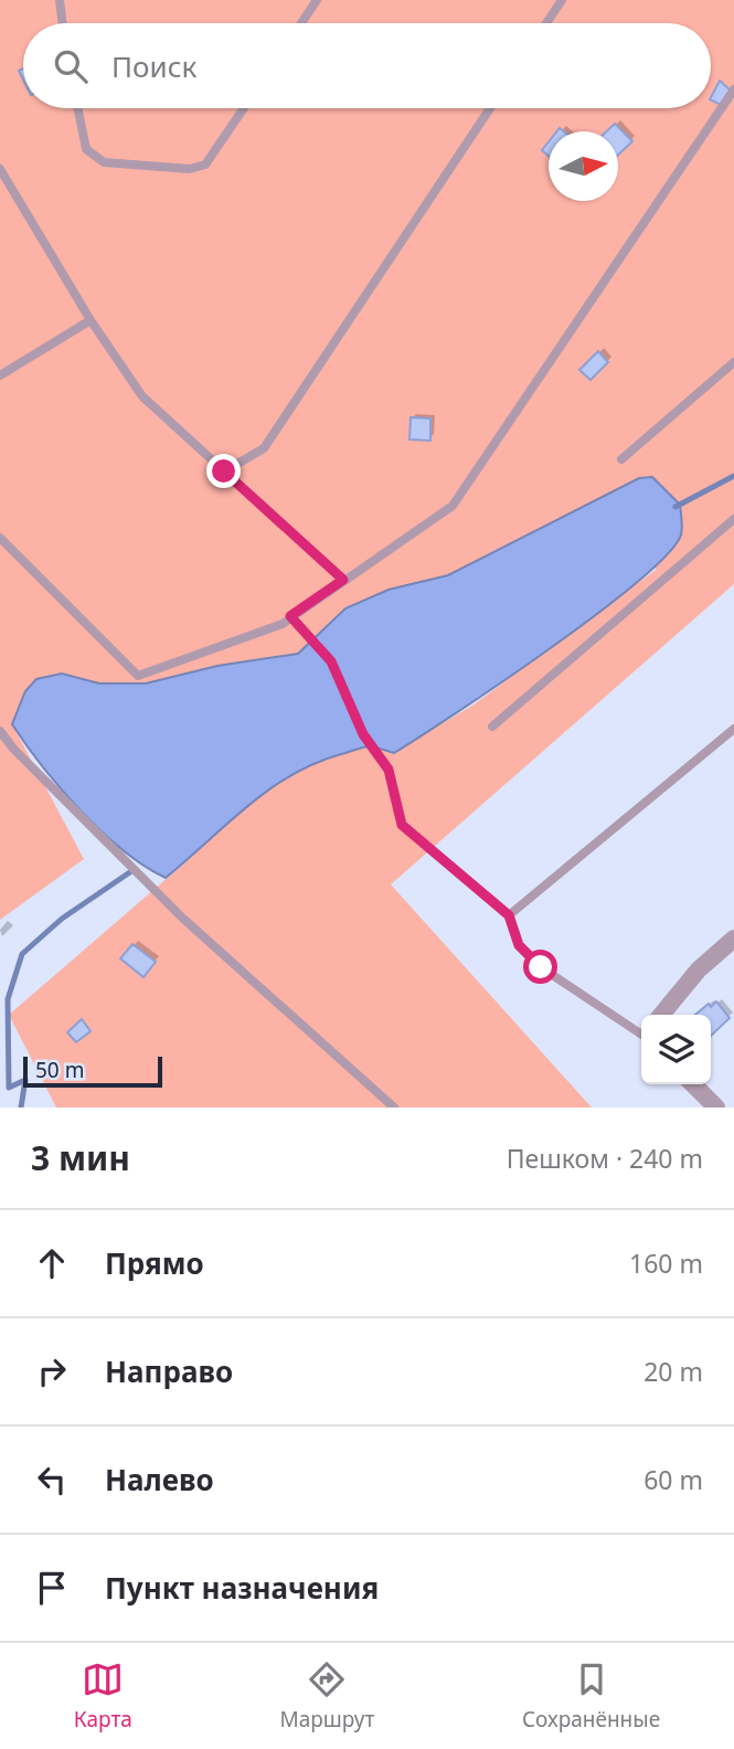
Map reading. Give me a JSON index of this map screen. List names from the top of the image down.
{
  "scale_bar": "50 m",
  "north": "right",
  "page": {
    "search": "Поиск",
    "scale": "50 m",
    "heading": ["3 мин", "Пешком · 240 m"],
    "list": [
      ["Прямо", "160 m"],
      ["Направо", "20 m"],
      ["Налево", "60 m"],
      "Пункт назначения"
    ],
    "nav": ["Карта", "Маршрут", "Сохранённые"]
  }
}
